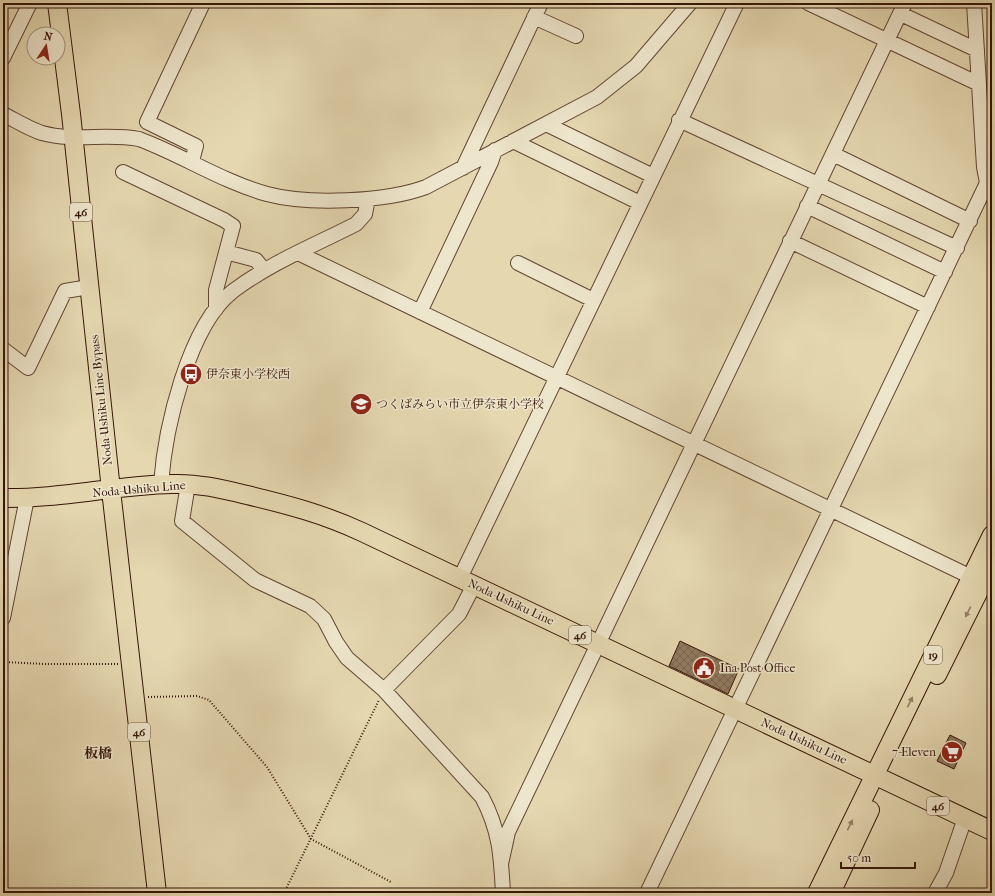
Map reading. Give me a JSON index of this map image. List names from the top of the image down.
{
  "streets": {
    "main road": [
      "46",
      "Noda-Ushiku Line Bypass",
      "Noda-Ushiku Line",
      "19"
    ]
  },
  "crossings": [
    ["Noda-Ushiku Line Bypass", "Noda-Ushiku Line"],
    ["Noda-Ushiku Line", "19"]
  ],
  "districts": ["板橋"],
  "places": {
    "bus stop": ["伊奈東小学校西"],
    "school or university": ["つくばみらい市立伊奈東小学校"],
    "public building": ["Ina Post Office"],
    "supermarket": ["7-Eleven"]
  },
  "scale_bar": "50 m",
  "north": "top"
}
